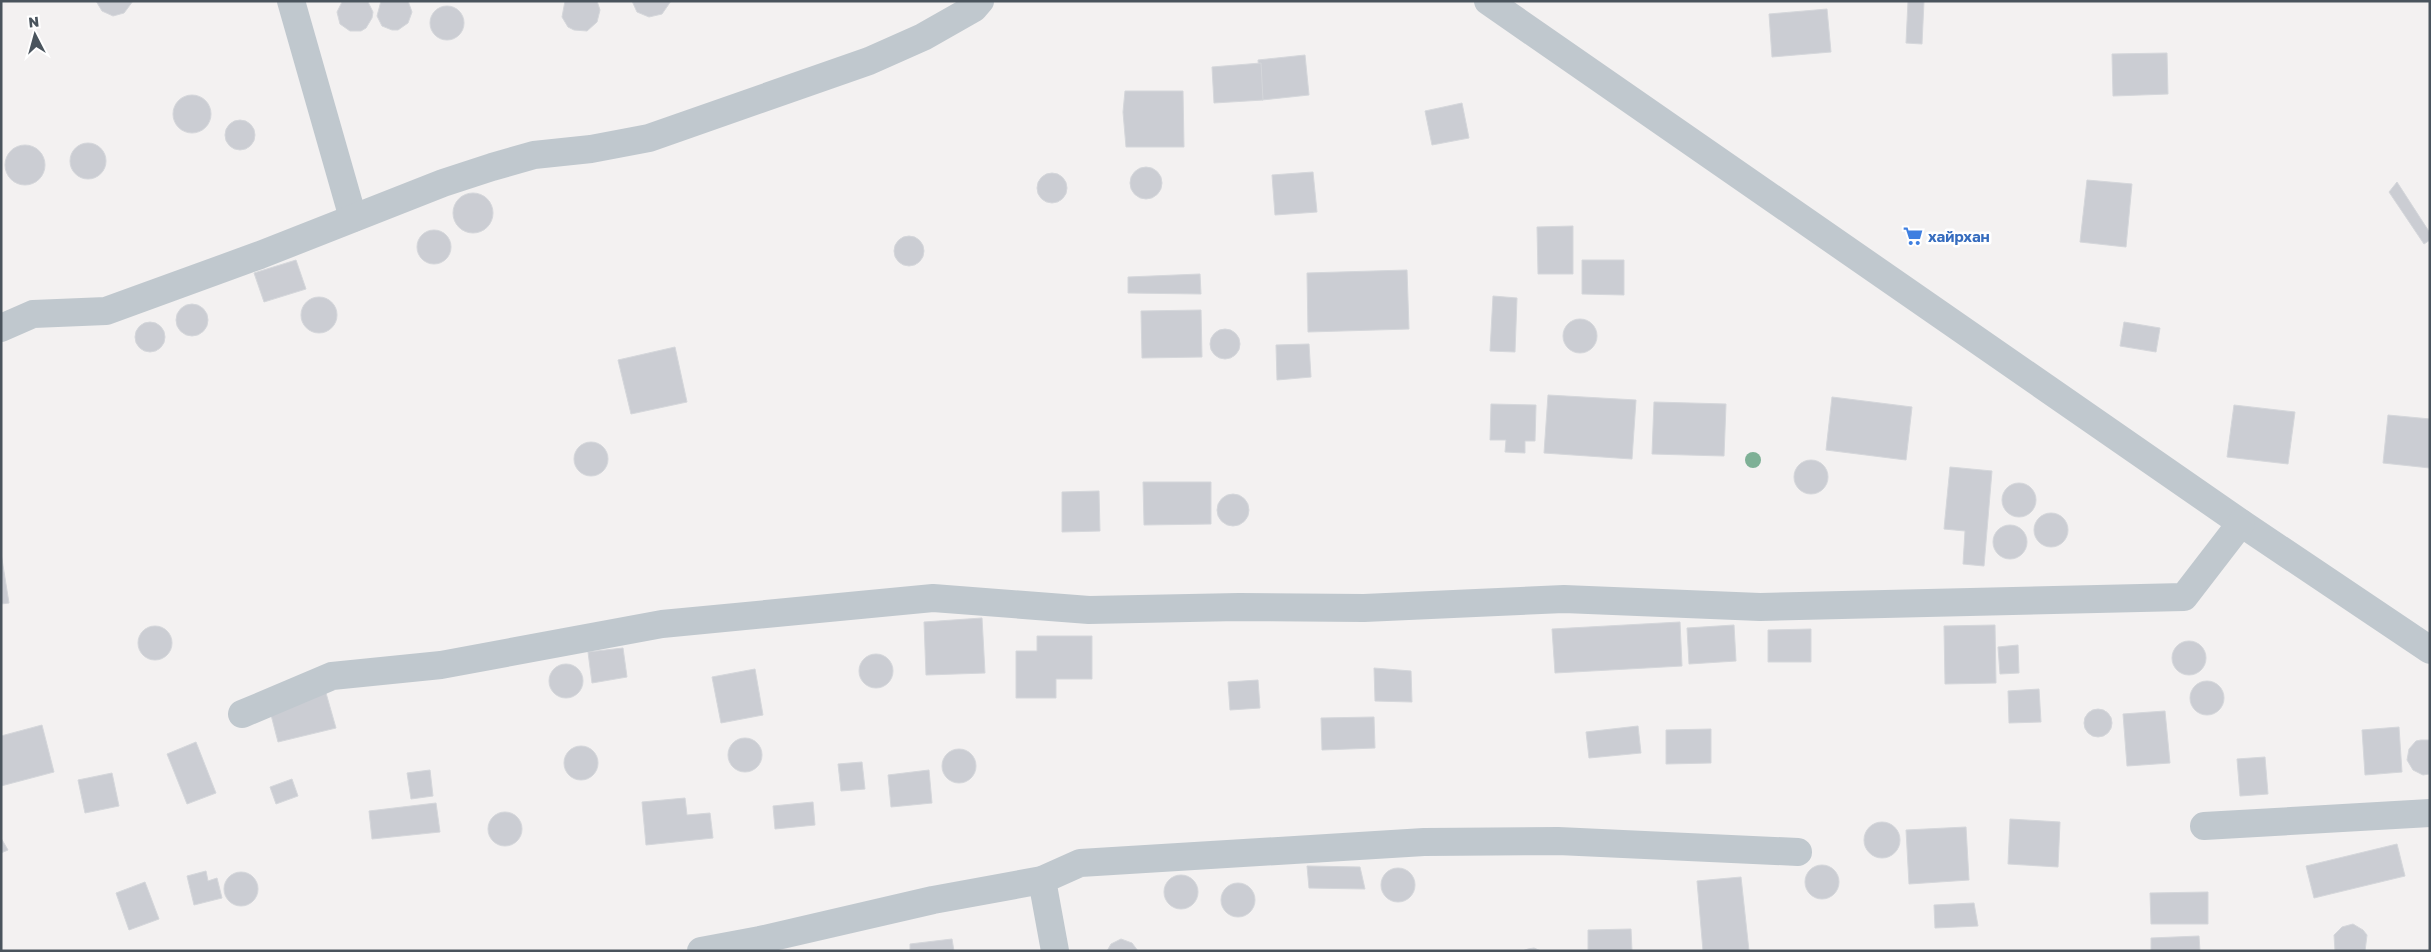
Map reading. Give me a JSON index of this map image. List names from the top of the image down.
{
  "places": {
    "supermarket": ["хайрхан"]
  },
  "north": "top"
}
